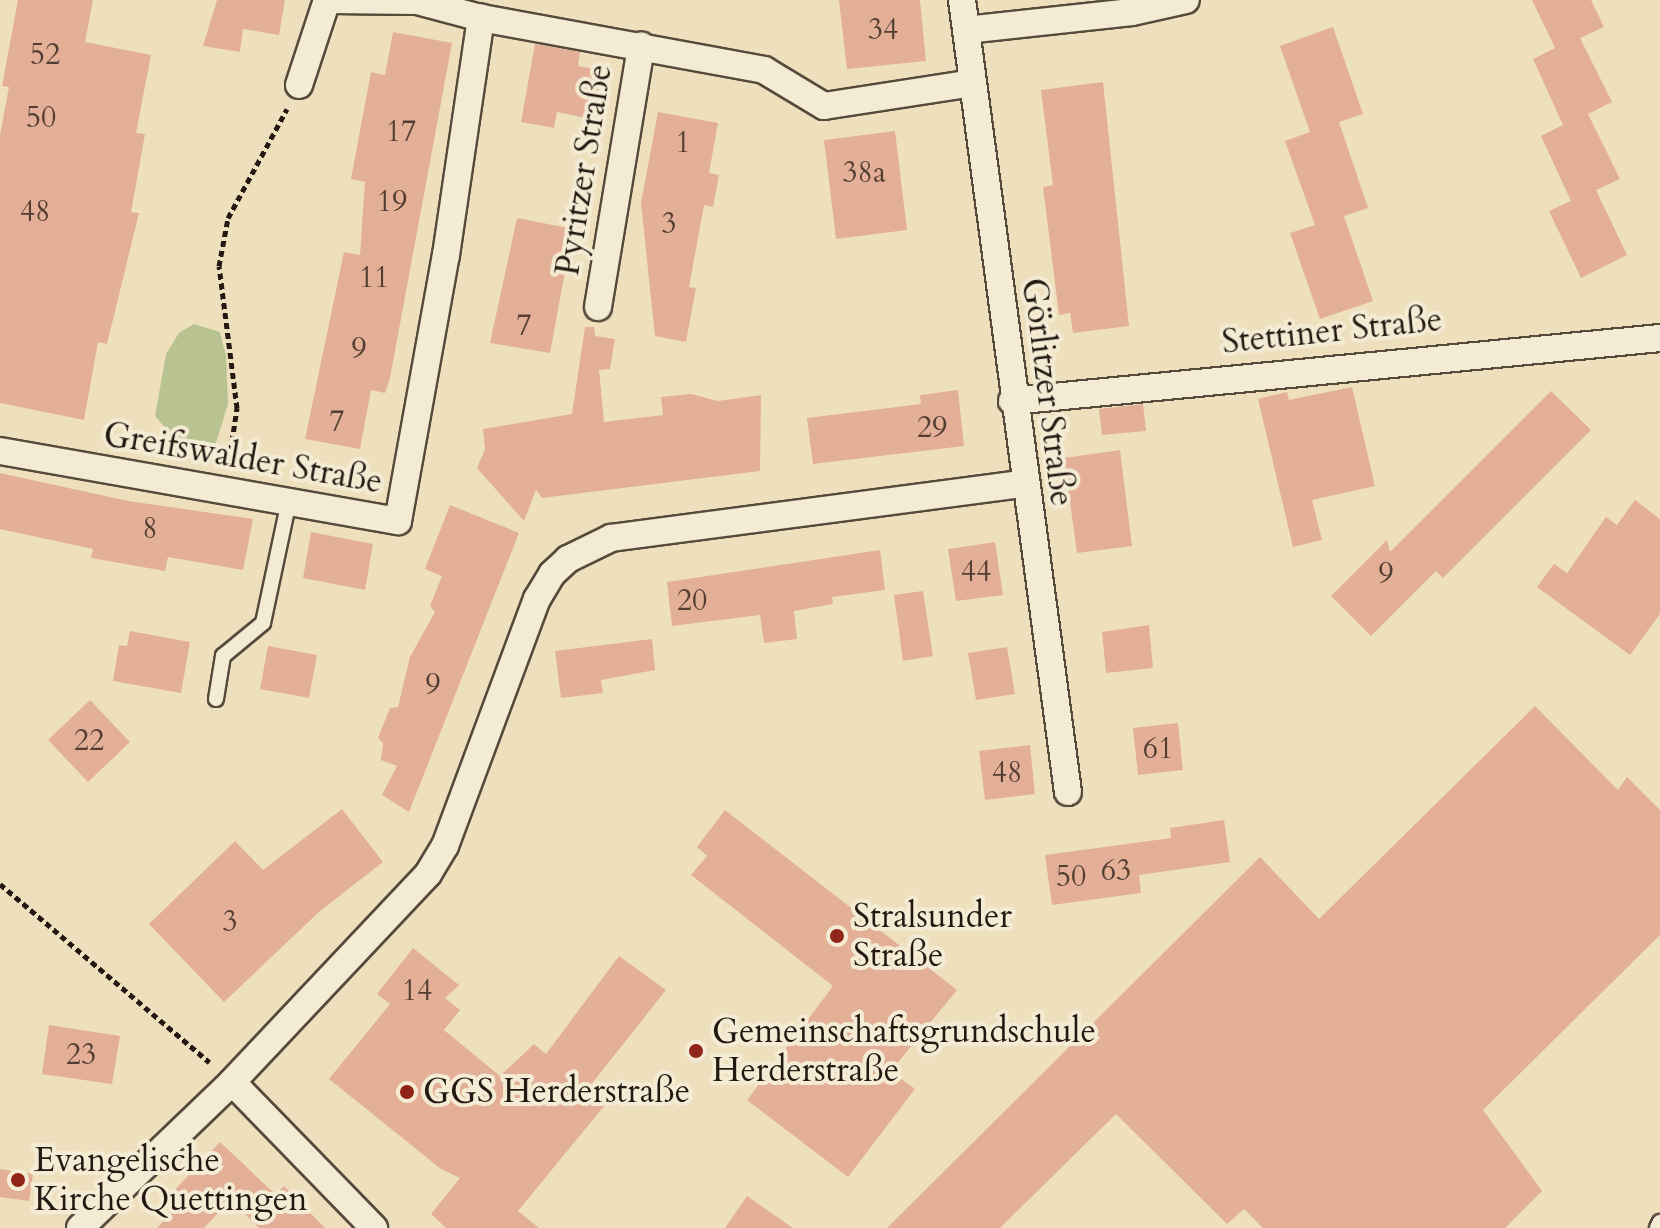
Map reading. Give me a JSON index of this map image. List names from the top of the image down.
{
  "streets": {
    "street": [
      "Pyritzer Straße",
      "Stettiner Straße",
      "Görlitzer Straße",
      "Greifswalder Straße"
    ]
  },
  "crossings": [
    ["Pyritzer Straße", "Görlitzer Straße"],
    ["Pyritzer Straße", "Greifswalder Straße"],
    ["Stettiner Straße", "Görlitzer Straße"]
  ],
  "places": [
    "Stralsunder Straße",
    "Gemeinschaftsgrundschule Herderstraße",
    "GGS Herderstraße",
    "Evangelische Kirche Quettingen"
  ],
  "house_numbers": [
    "34",
    "52",
    "50",
    "17",
    "1",
    "38a",
    "19",
    "48",
    "3",
    "11",
    "7",
    "9",
    "7",
    "29",
    "8",
    "44",
    "9",
    "20",
    "9",
    "22",
    "61",
    "48",
    "63",
    "50",
    "3",
    "14",
    "23"
  ]
}
